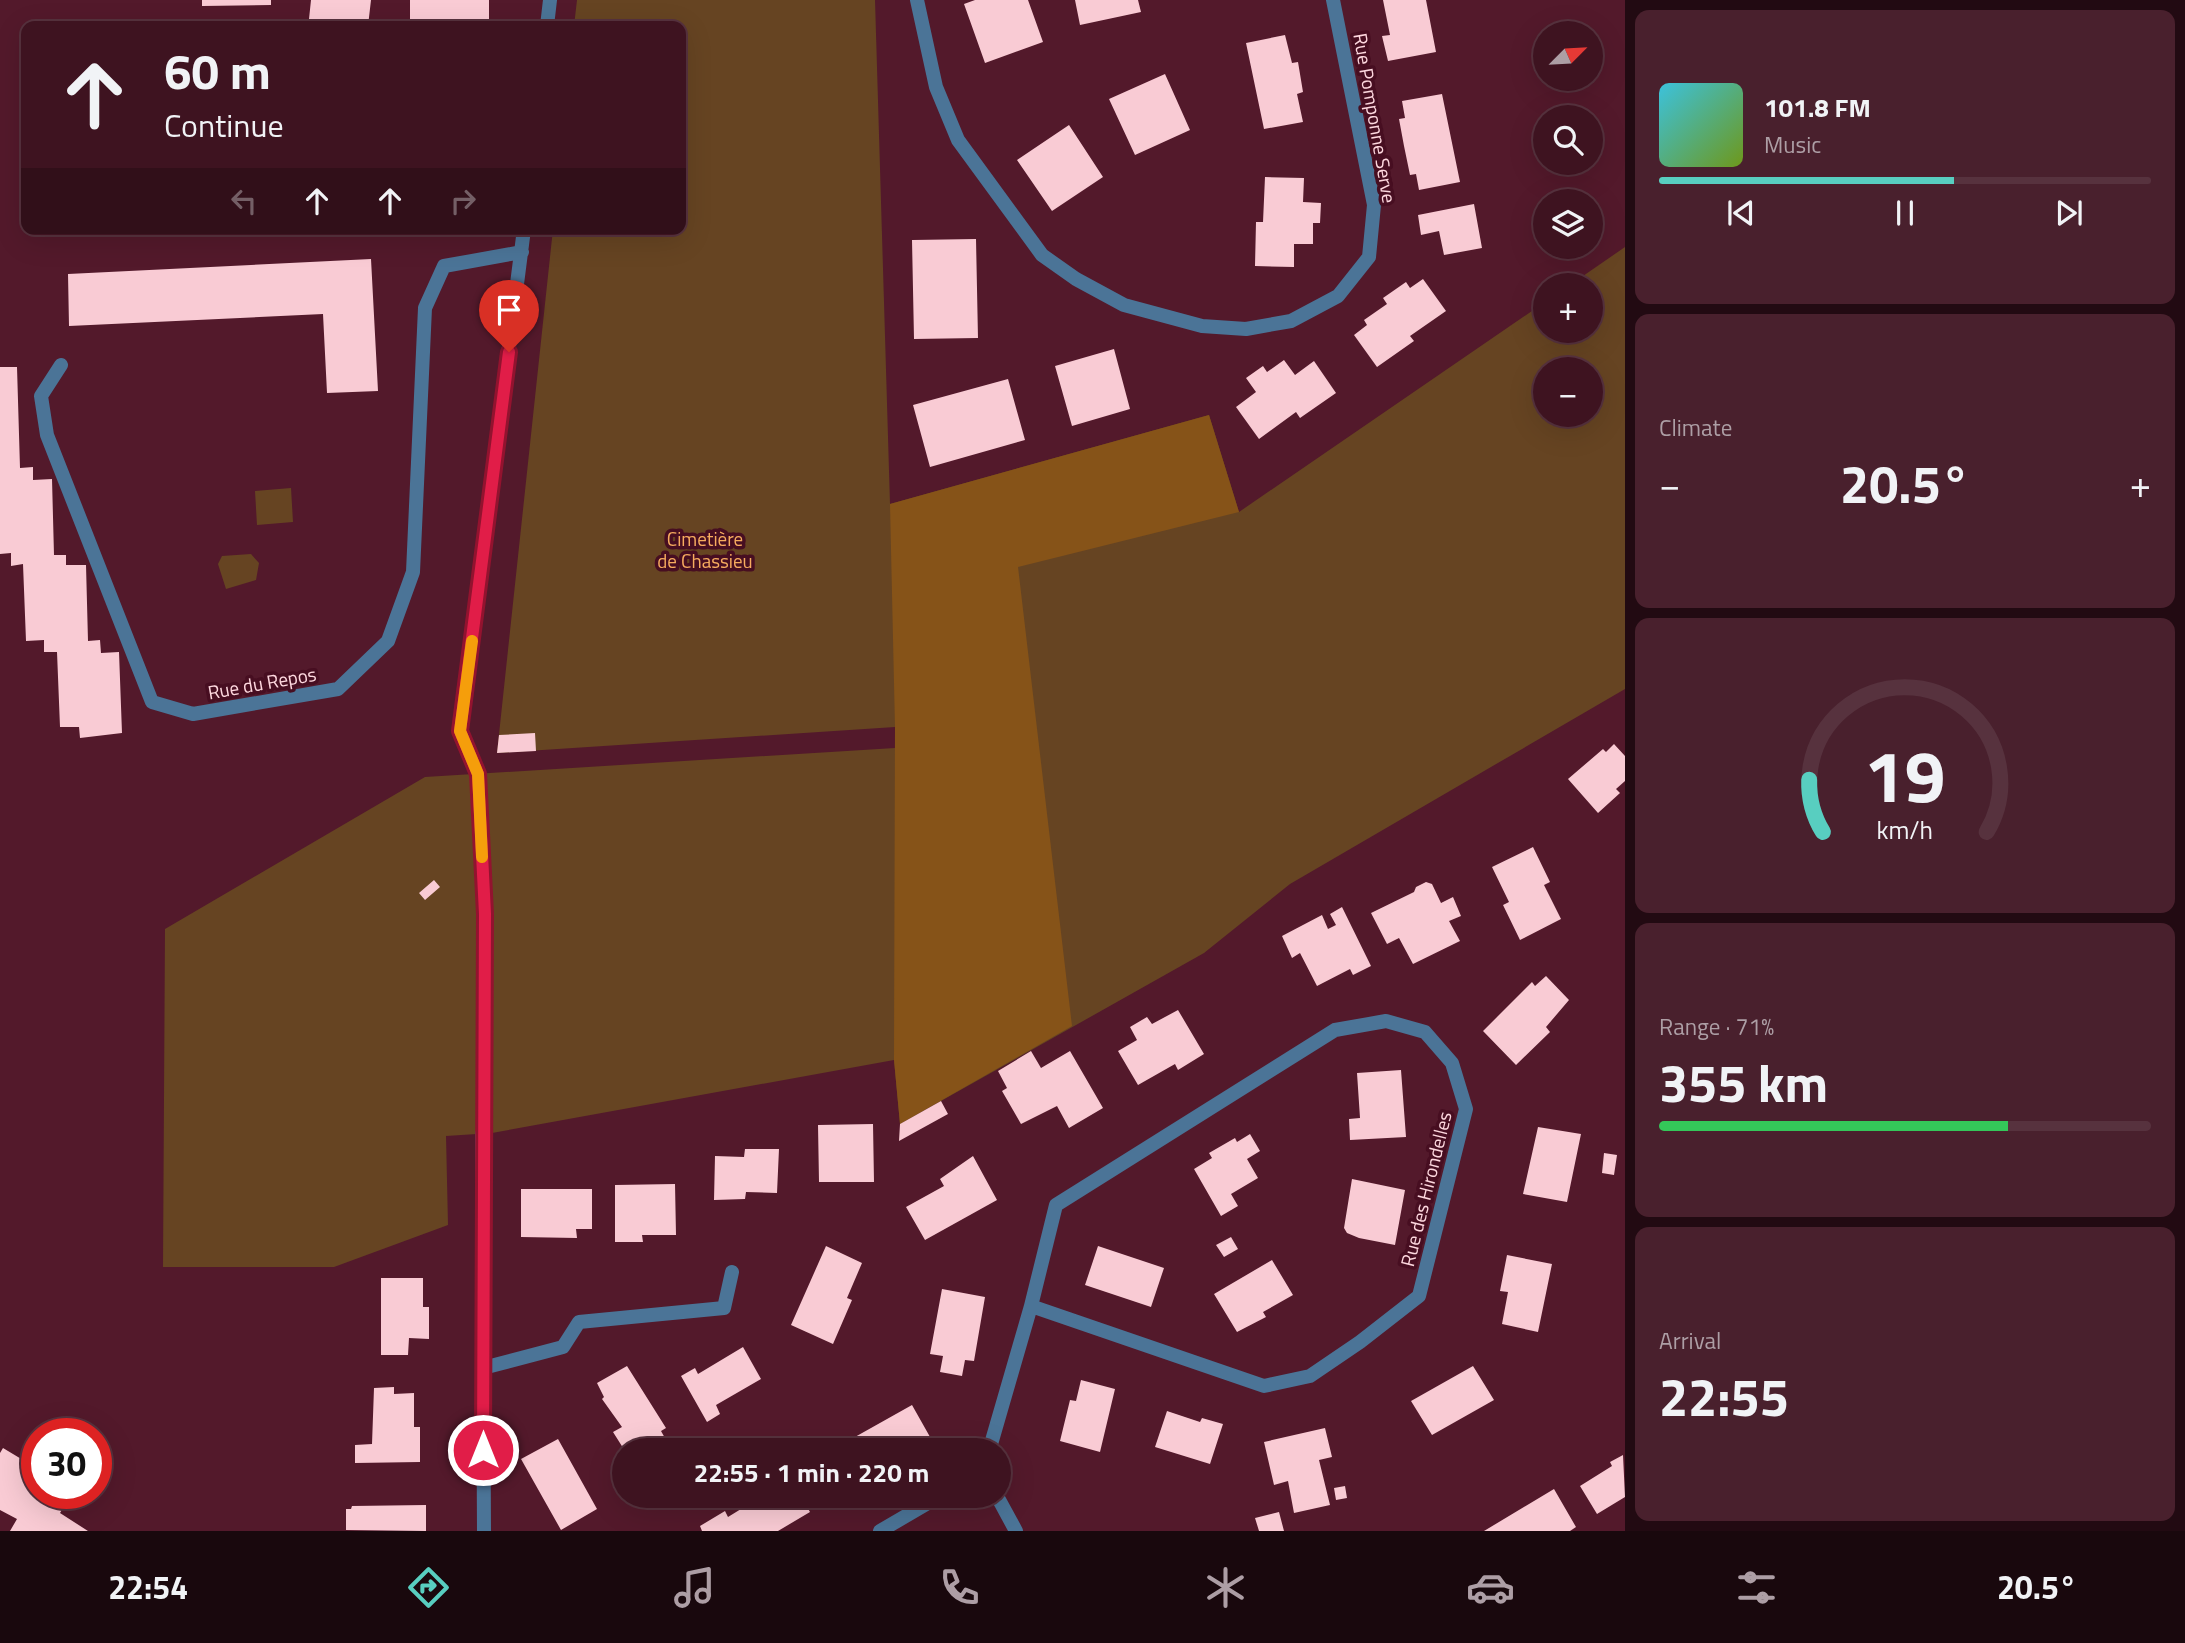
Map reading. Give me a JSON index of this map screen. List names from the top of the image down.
{
  "streets": {
    "street": ["Rue Pomponne Serve", "Rue du Repos", "Rue des Hirondelles"]
  },
  "parks": ["Cimetière de Chassieu"],
  "north": "top right",
  "page": {
    "map_buttons": ["+", "−"],
    "turn": ["60 m", "Continue"],
    "song": ["101.8 FM", "Music"],
    "tile": [
      "Climate",
      ["Range · 71%", "355 km"],
      ["Arrival", "22:55"]
    ],
    "heat": ["−", "20.5°", "+"],
    "limit": "30",
    "trip": "22:55 · 1 min · 220 m",
    "tabs": ["22:54", "20.5°"],
    "gauge": ["19", "km/h"]
  }
}
